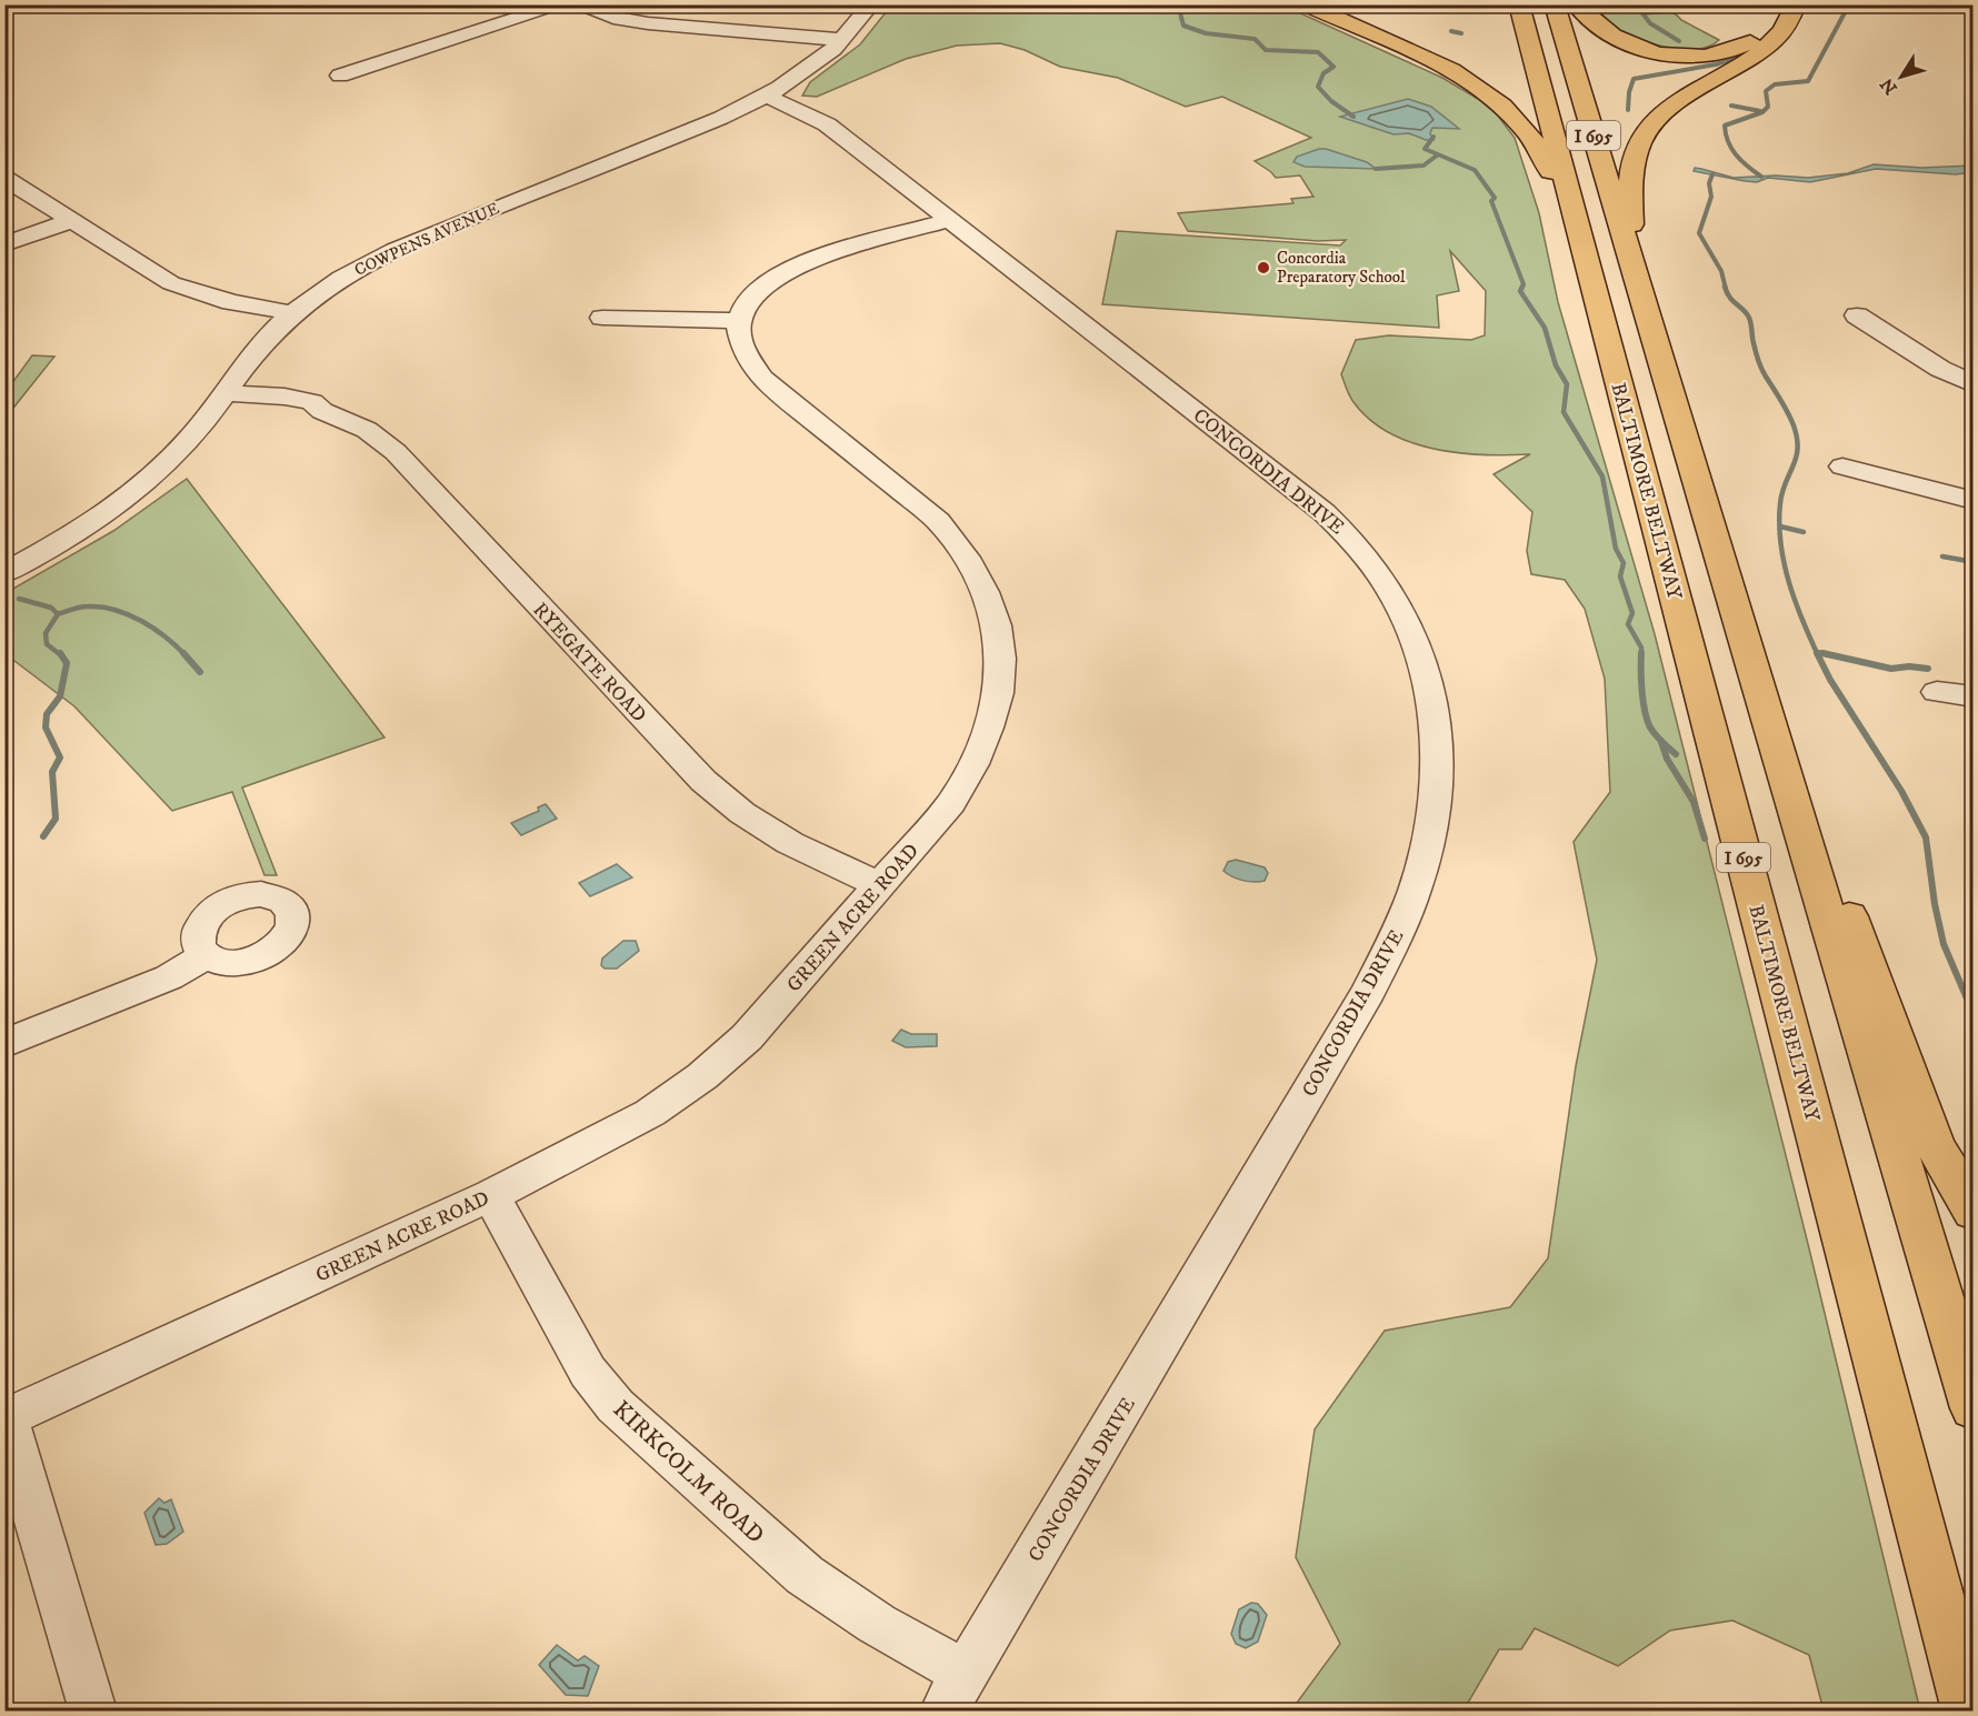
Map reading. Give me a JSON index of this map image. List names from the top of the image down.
{
  "streets": {
    "highway": ["I 695", "BALTIMORE BELTWAY"],
    "street": [
      "COWPENS AVENUE",
      "CONCORDIA DRIVE",
      "RYEGATE ROAD",
      "GREEN ACRE ROAD",
      "KIRKCOLM ROAD"
    ]
  },
  "crossings": [
    ["COWPENS AVENUE", "CONCORDIA DRIVE"],
    ["COWPENS AVENUE", "RYEGATE ROAD"],
    ["CONCORDIA DRIVE", "KIRKCOLM ROAD"],
    ["RYEGATE ROAD", "GREEN ACRE ROAD"],
    ["GREEN ACRE ROAD", "KIRKCOLM ROAD"]
  ],
  "places": ["Concordia Preparatory School"],
  "north": "bottom left"
}
